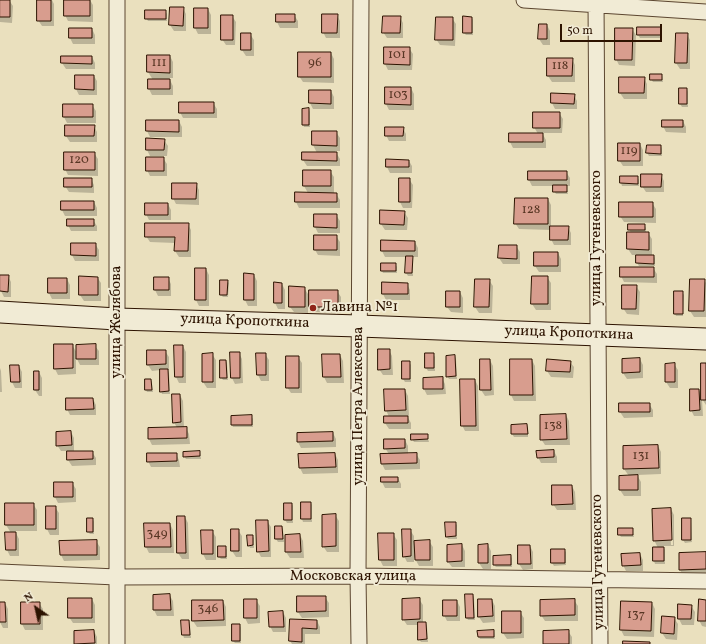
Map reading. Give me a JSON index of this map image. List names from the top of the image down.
{
  "streets": {
    "main road": ["улица Кропоткина"],
    "street": [
      "улица Гутеневского",
      "улица Желябова",
      "улица Петра Алексеева",
      "Московская улица"
    ]
  },
  "crossings": [
    ["улица Гутеневского", "улица Кропоткина"],
    ["улица Гутеневского", "Московская улица"],
    ["улица Желябова", "улица Кропоткина"],
    ["улица Желябова", "Московская улица"],
    ["улица Кропоткина", "улица Петра Алексеева"],
    ["улица Петра Алексеева", "Московская улица"]
  ],
  "places": ["Лавина №1"],
  "house_numbers": [
    "101",
    "111",
    "96",
    "118",
    "103",
    "119",
    "120",
    "128",
    "138",
    "131",
    "349",
    "346",
    "137"
  ],
  "scale_bar": "50 m",
  "north": "top left"
}
